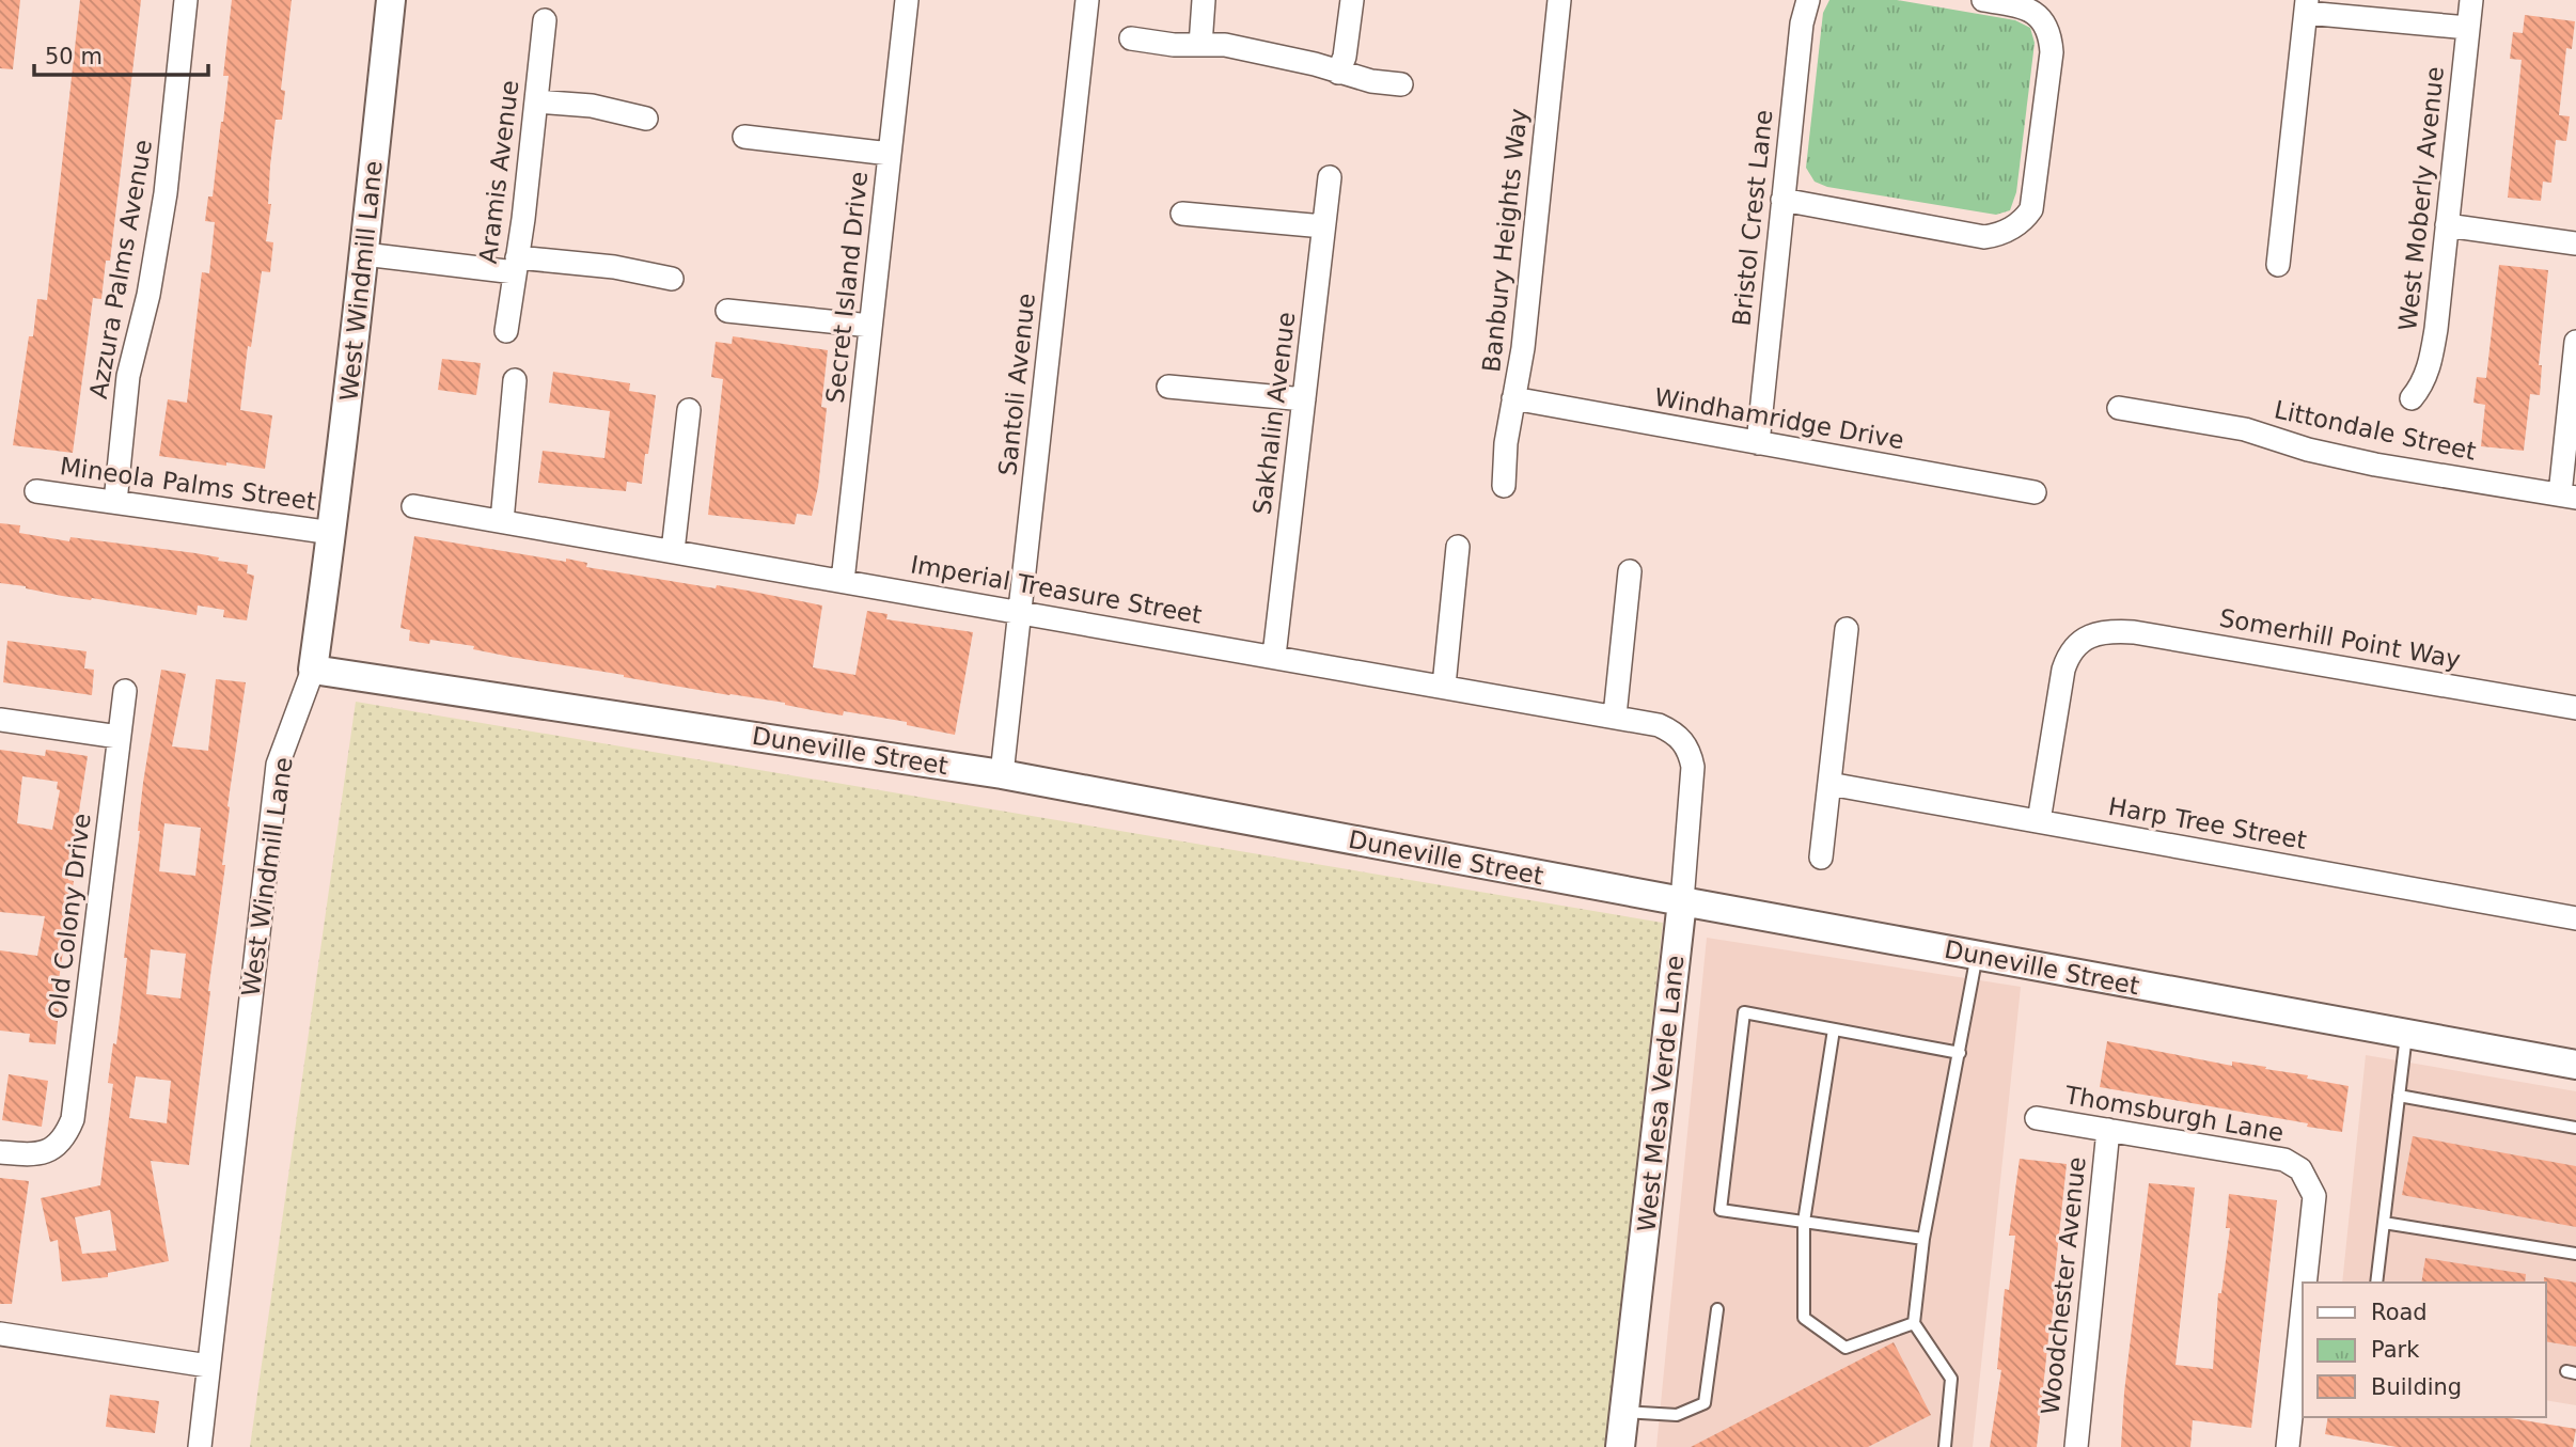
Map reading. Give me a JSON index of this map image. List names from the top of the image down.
{
  "streets": {
    "street": [
      "Aramis Avenue",
      "West Moberly Avenue",
      "Bristol Crest Lane",
      "Banbury Heights Way",
      "Azzura Palms Avenue",
      "West Windmill Lane",
      "Secret Island Drive",
      "Santoli Avenue",
      "Sakhalin Avenue",
      "Windhamridge Drive",
      "Littondale Street",
      "Mineola Palms Street",
      "Imperial Treasure Street",
      "Somerhill Point Way",
      "Duneville Street",
      "Harp Tree Street",
      "Old Colony Drive",
      "West Mesa Verde Lane",
      "Thomsburgh Lane",
      "Woodchester Avenue"
    ]
  },
  "crossings": [
    ["Bristol Crest Lane", "Windhamridge Drive"],
    ["Banbury Heights Way", "Windhamridge Drive"],
    ["Azzura Palms Avenue", "Mineola Palms Street"],
    ["West Windmill Lane", "Mineola Palms Street"],
    ["West Windmill Lane", "Duneville Street"],
    ["Secret Island Drive", "Imperial Treasure Street"],
    ["Santoli Avenue", "Imperial Treasure Street"],
    ["Santoli Avenue", "Duneville Street"],
    ["Sakhalin Avenue", "Imperial Treasure Street"],
    ["Imperial Treasure Street", "West Mesa Verde Lane"],
    ["Somerhill Point Way", "Harp Tree Street"],
    ["Duneville Street", "West Mesa Verde Lane"],
    ["Thomsburgh Lane", "Woodchester Avenue"]
  ],
  "legend": ["Road", "Park", "Building"],
  "scale_bar": "50 m"
}
